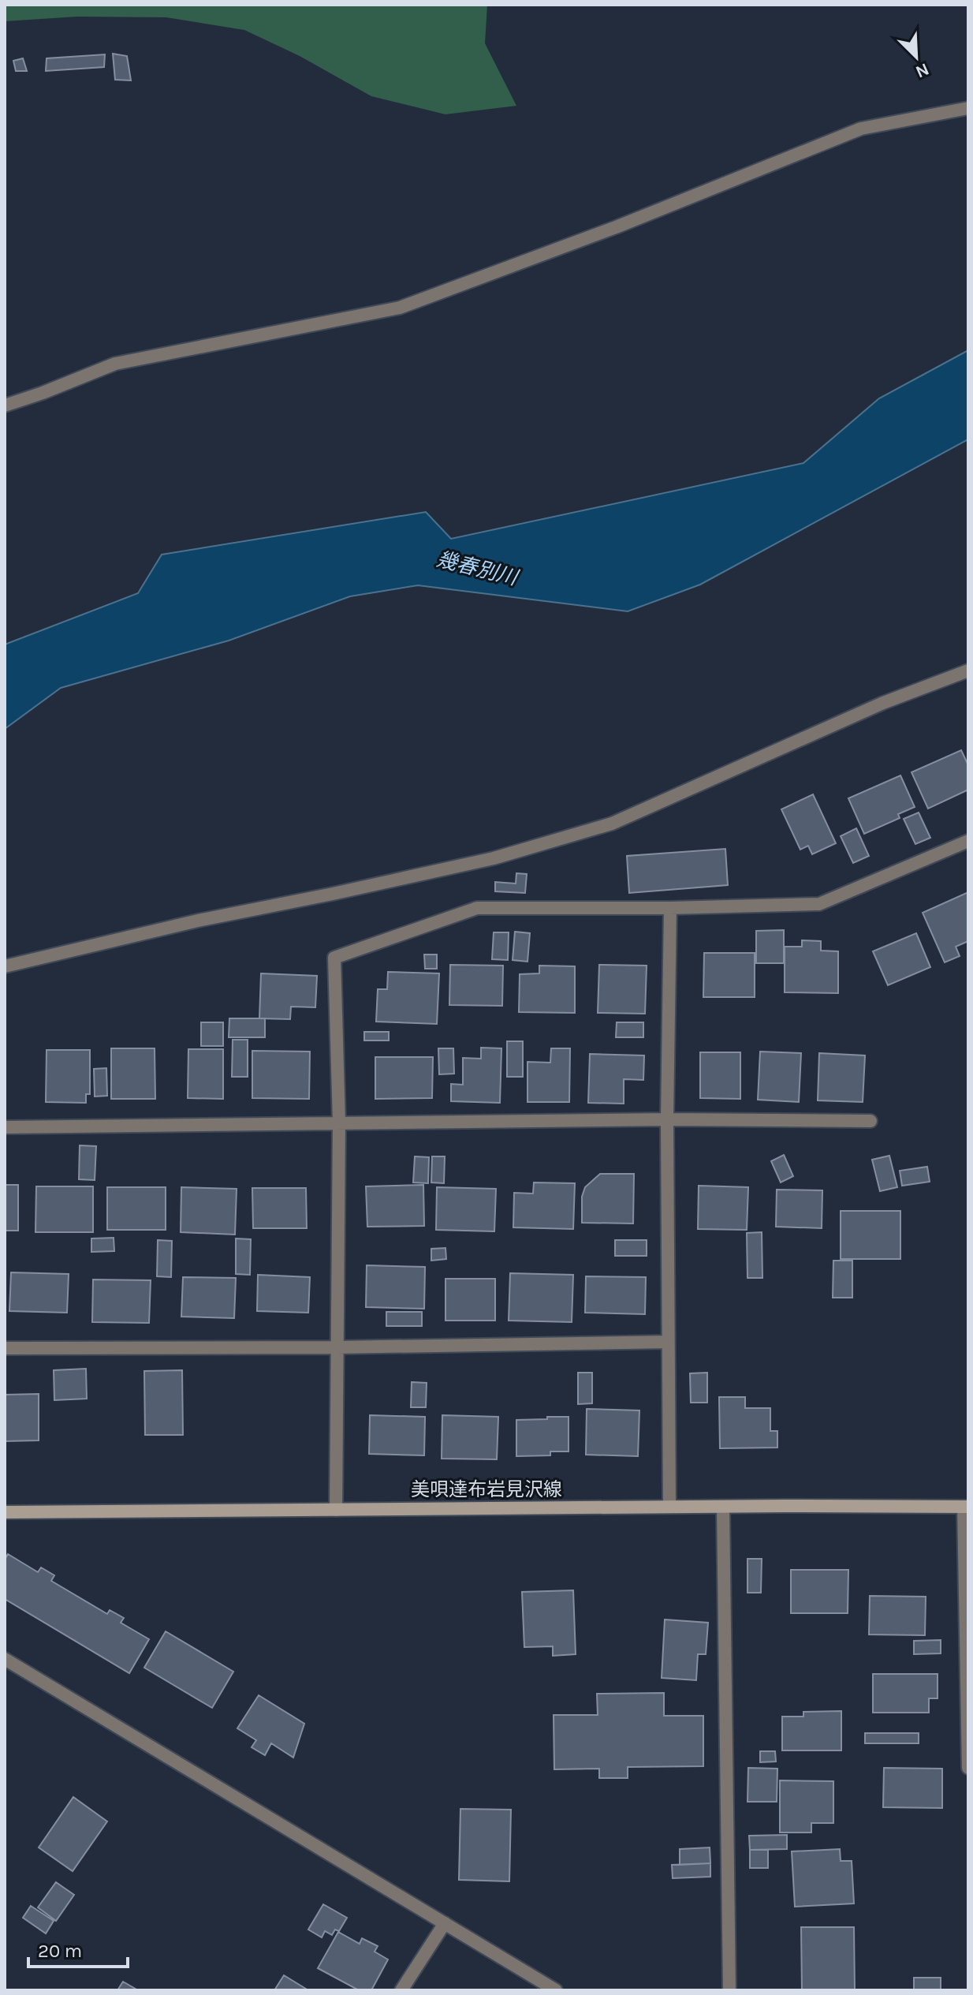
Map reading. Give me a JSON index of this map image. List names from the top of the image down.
{
  "streets": {
    "main road": ["美唄達布岩見沢線"]
  },
  "water": ["幾春別川"],
  "scale_bar": "20 m",
  "north": "bottom right"
}
